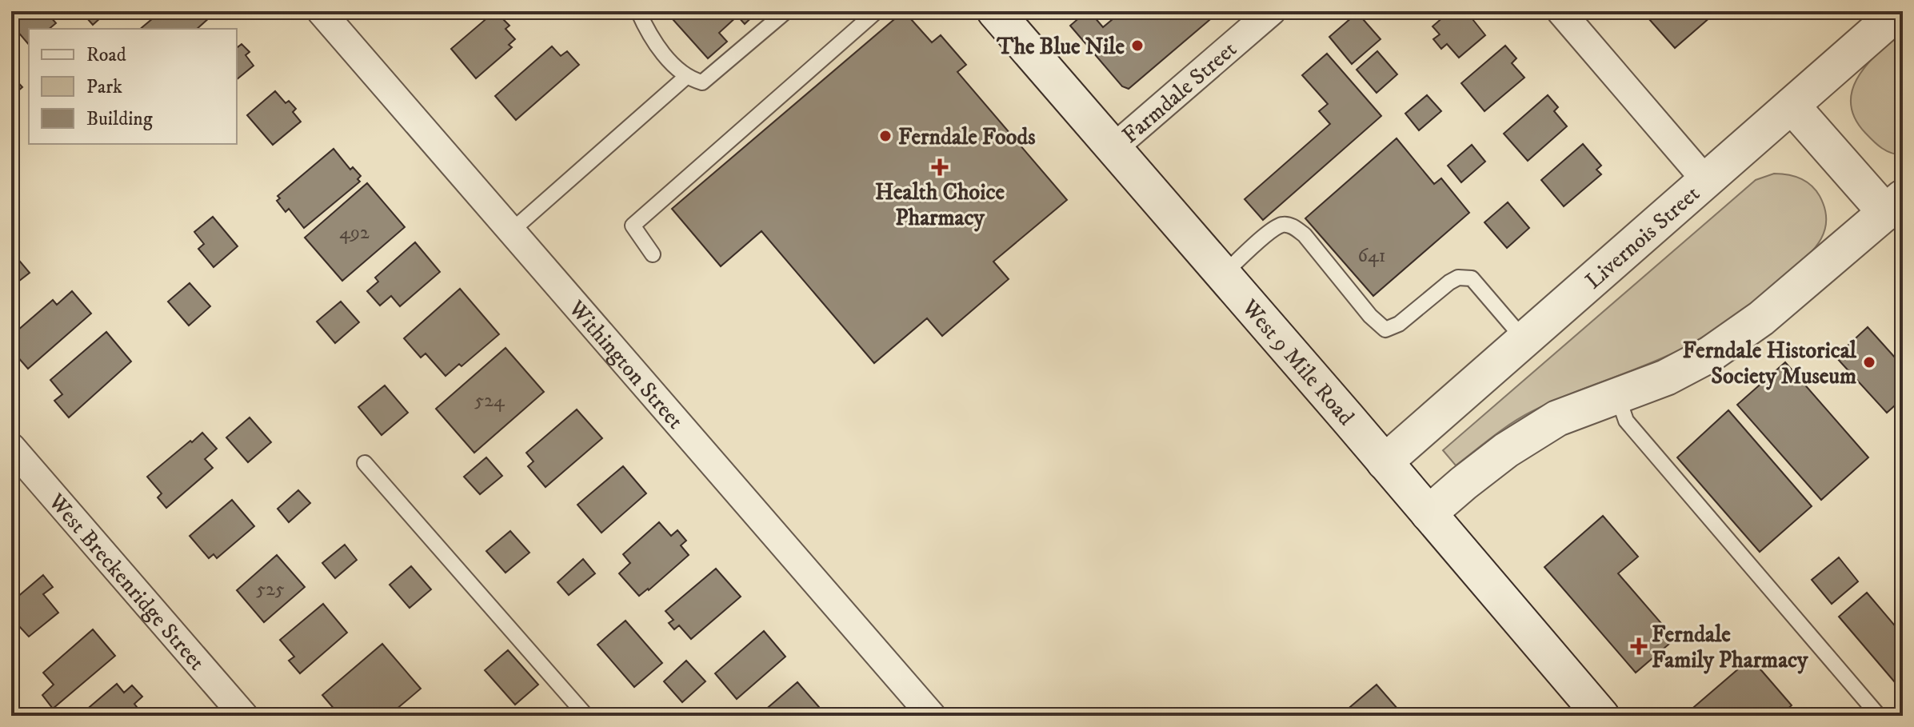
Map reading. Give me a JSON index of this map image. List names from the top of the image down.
{
  "streets": {
    "street": [
      "Farmdale Street",
      "Livernois Street",
      "West 9 Mile Road",
      "Withington Street",
      "West Breckenridge Street"
    ]
  },
  "crossings": [
    ["Farmdale Street", "West 9 Mile Road"],
    ["Livernois Street", "West 9 Mile Road"]
  ],
  "places": {
    "other": ["The Blue Nile", "Ferndale Foods", "Ferndale Historical Society Museum"],
    "health": ["Health Choice Pharmacy", "Ferndale Family Pharmacy"]
  },
  "house_numbers": [
    "492",
    "641",
    "524",
    "525"
  ],
  "legend": ["Road", "Park", "Building"]
}
